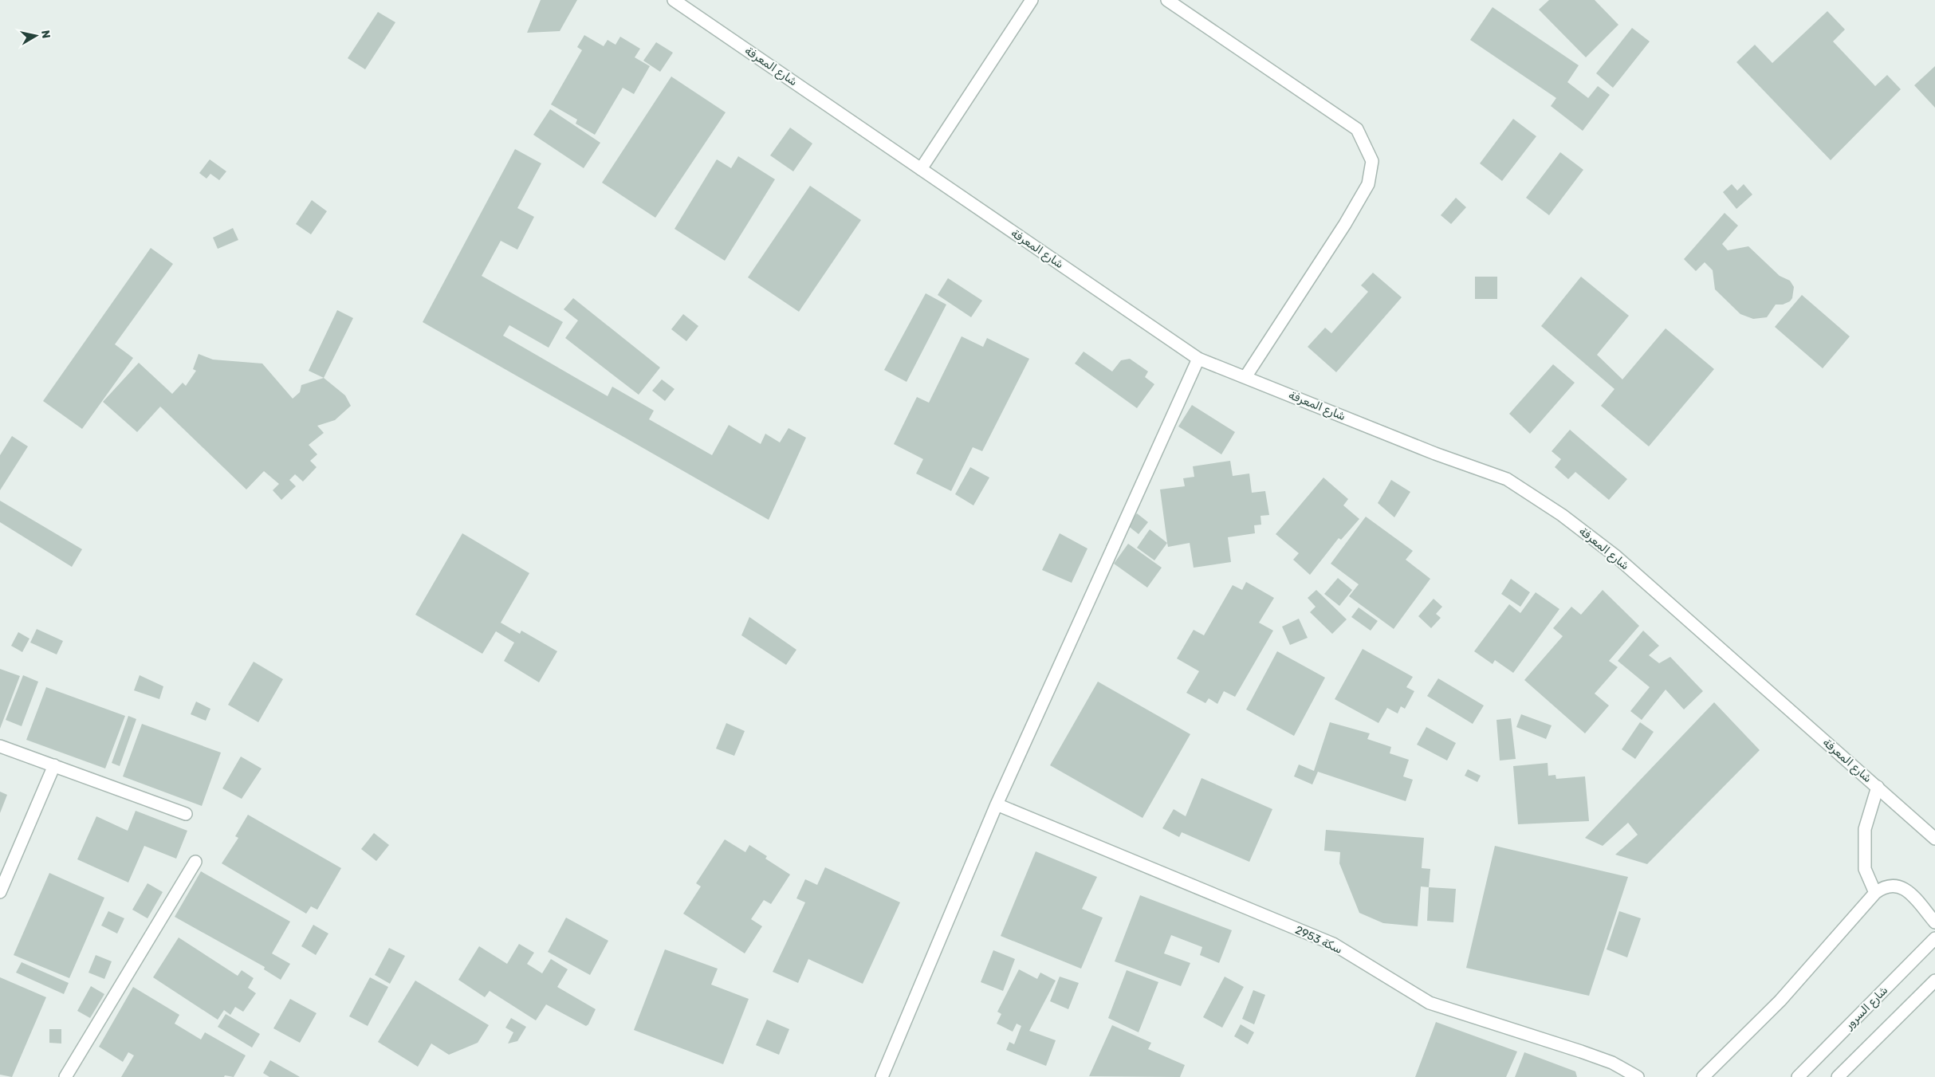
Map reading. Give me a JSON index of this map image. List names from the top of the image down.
{
  "streets": {
    "street": ["شارع المعرفة", "سكة 2953", "شارع السرور"]
  },
  "north": "right"
}
